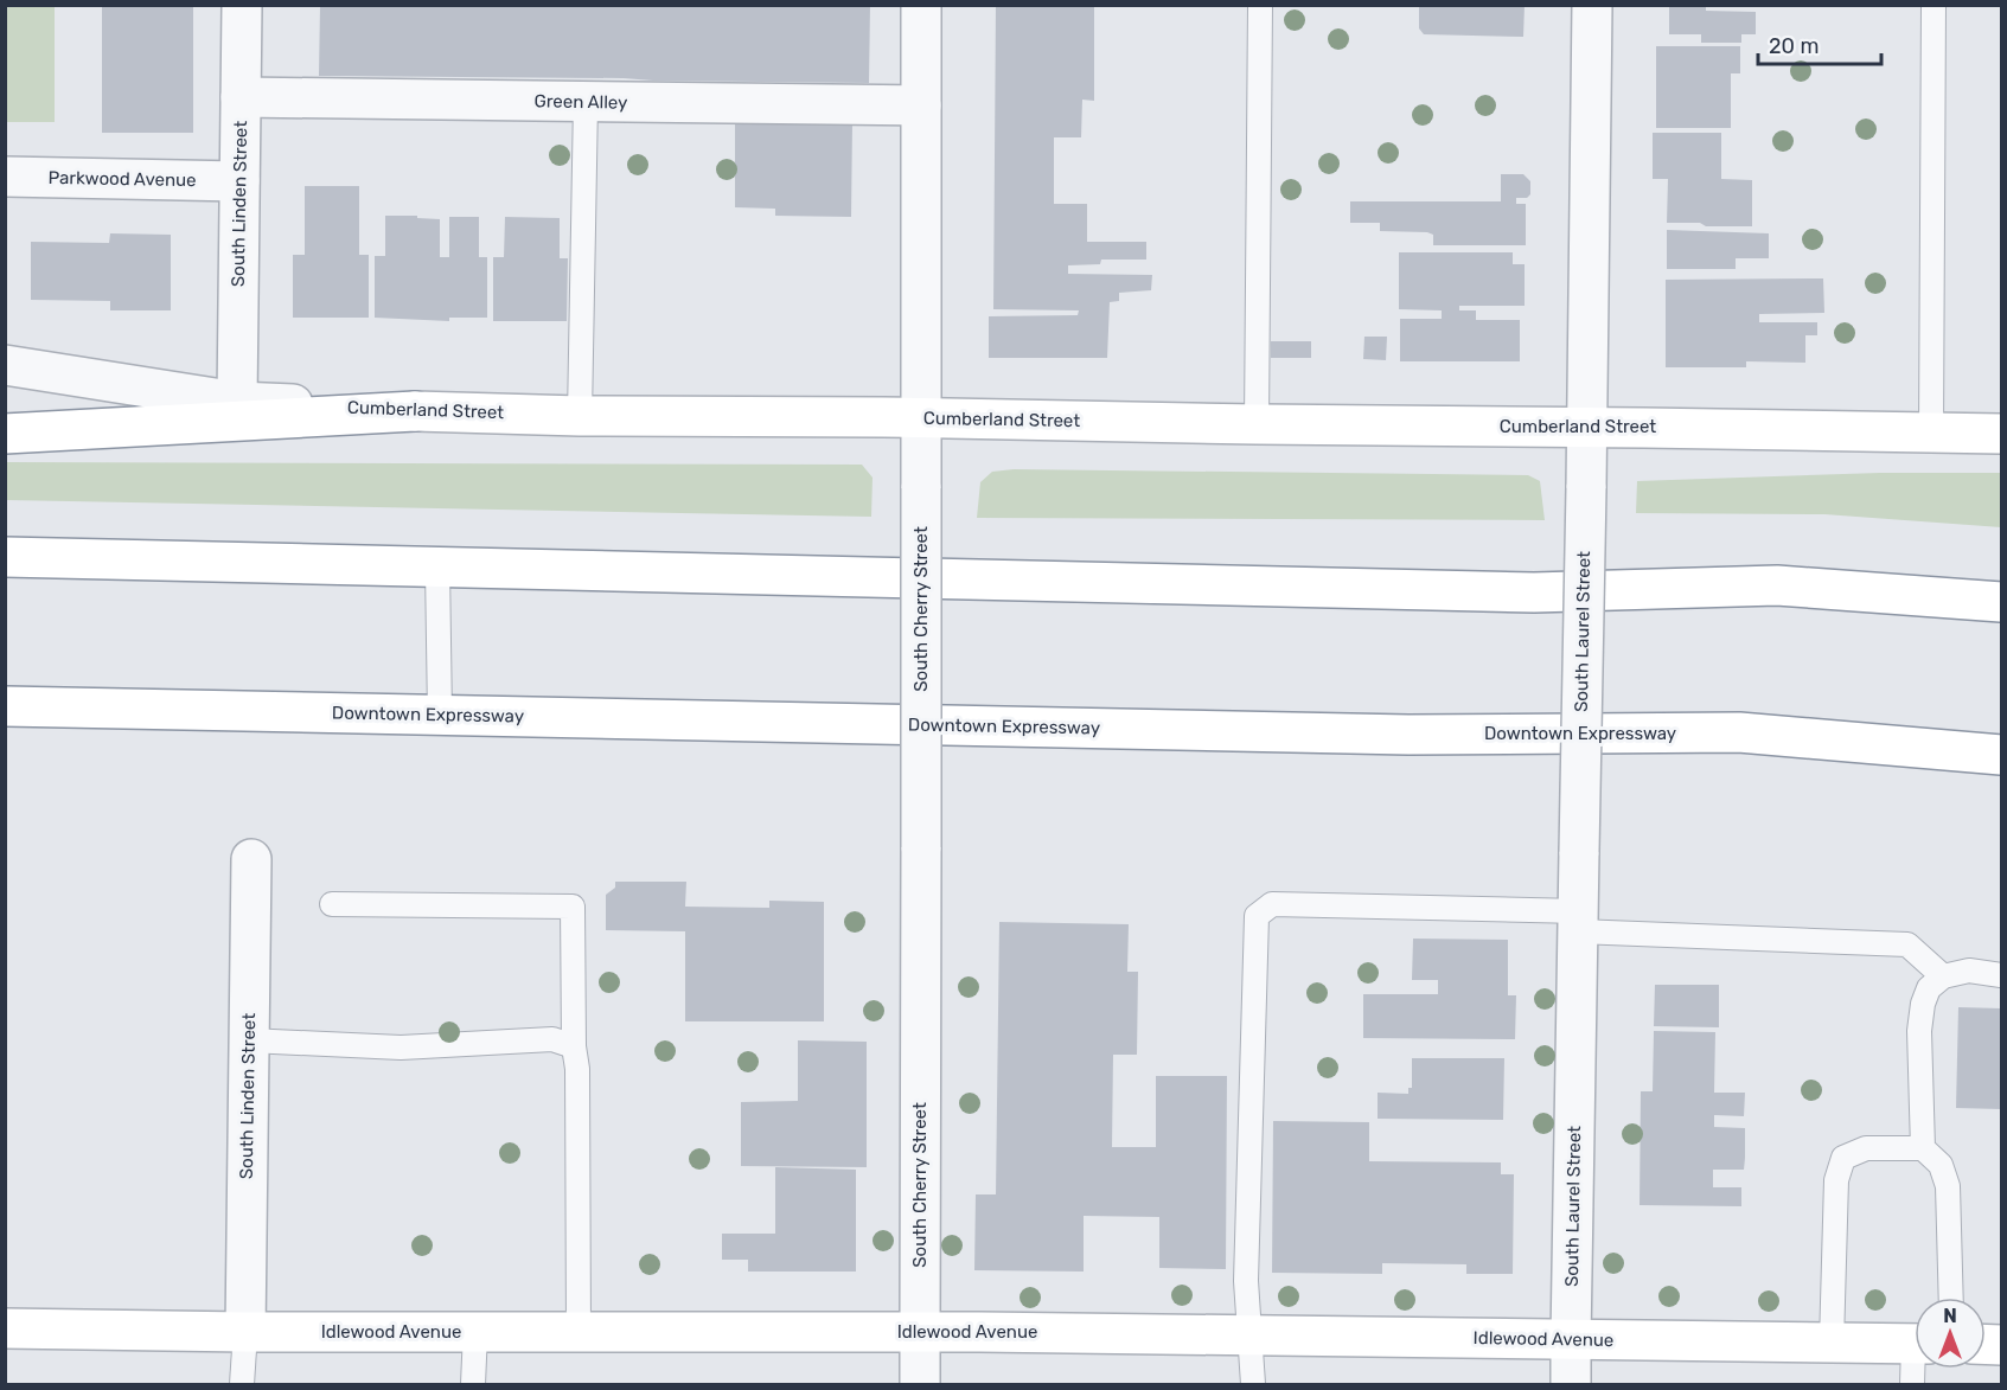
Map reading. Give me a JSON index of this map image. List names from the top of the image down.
{
  "streets": {
    "main road": ["Cumberland Street", "Downtown Expressway", "Idlewood Avenue"],
    "street": [
      "Green Alley",
      "Parkwood Avenue",
      "South Linden Street",
      "South Cherry Street",
      "South Laurel Street"
    ]
  },
  "crossings": [
    ["Green Alley", "South Linden Street"],
    ["Green Alley", "South Cherry Street"],
    ["Parkwood Avenue", "South Linden Street"],
    ["South Linden Street", "Cumberland Street"],
    ["South Linden Street", "Idlewood Avenue"],
    ["Cumberland Street", "South Cherry Street"],
    ["Cumberland Street", "South Laurel Street"],
    ["South Cherry Street", "Idlewood Avenue"],
    ["South Laurel Street", "Idlewood Avenue"]
  ],
  "scale_bar": "20 m",
  "north": "top"
}
